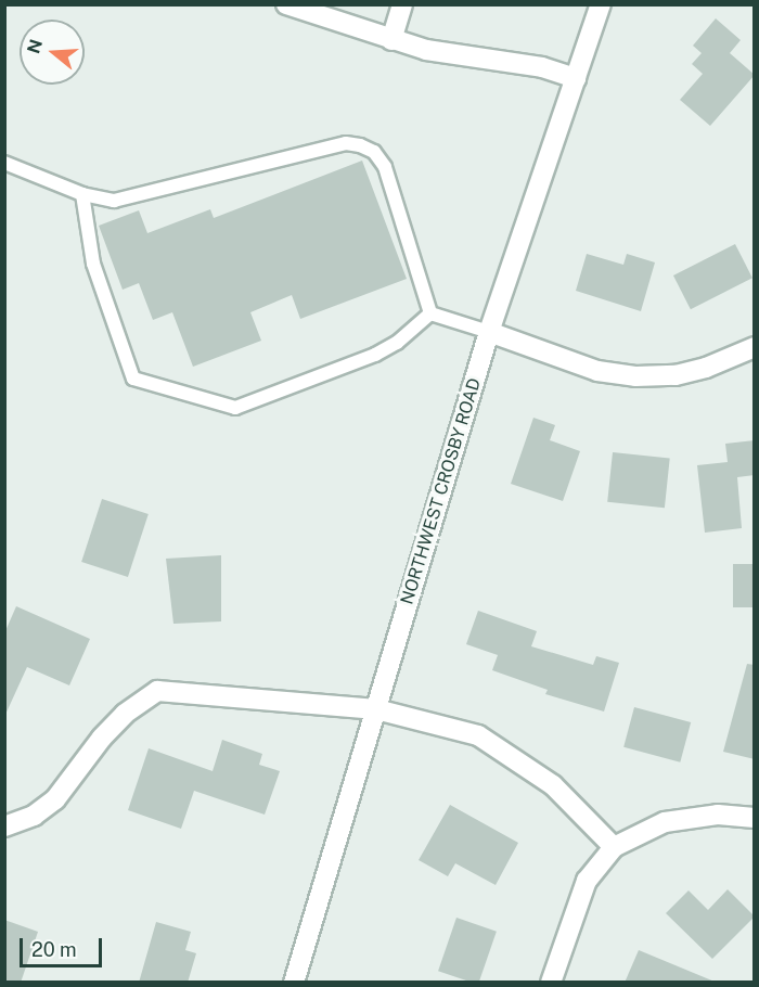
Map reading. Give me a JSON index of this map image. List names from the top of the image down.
{
  "streets": {
    "street": ["NORTHWEST CROSBY ROAD"]
  },
  "scale_bar": "20 m",
  "north": "left"
}
